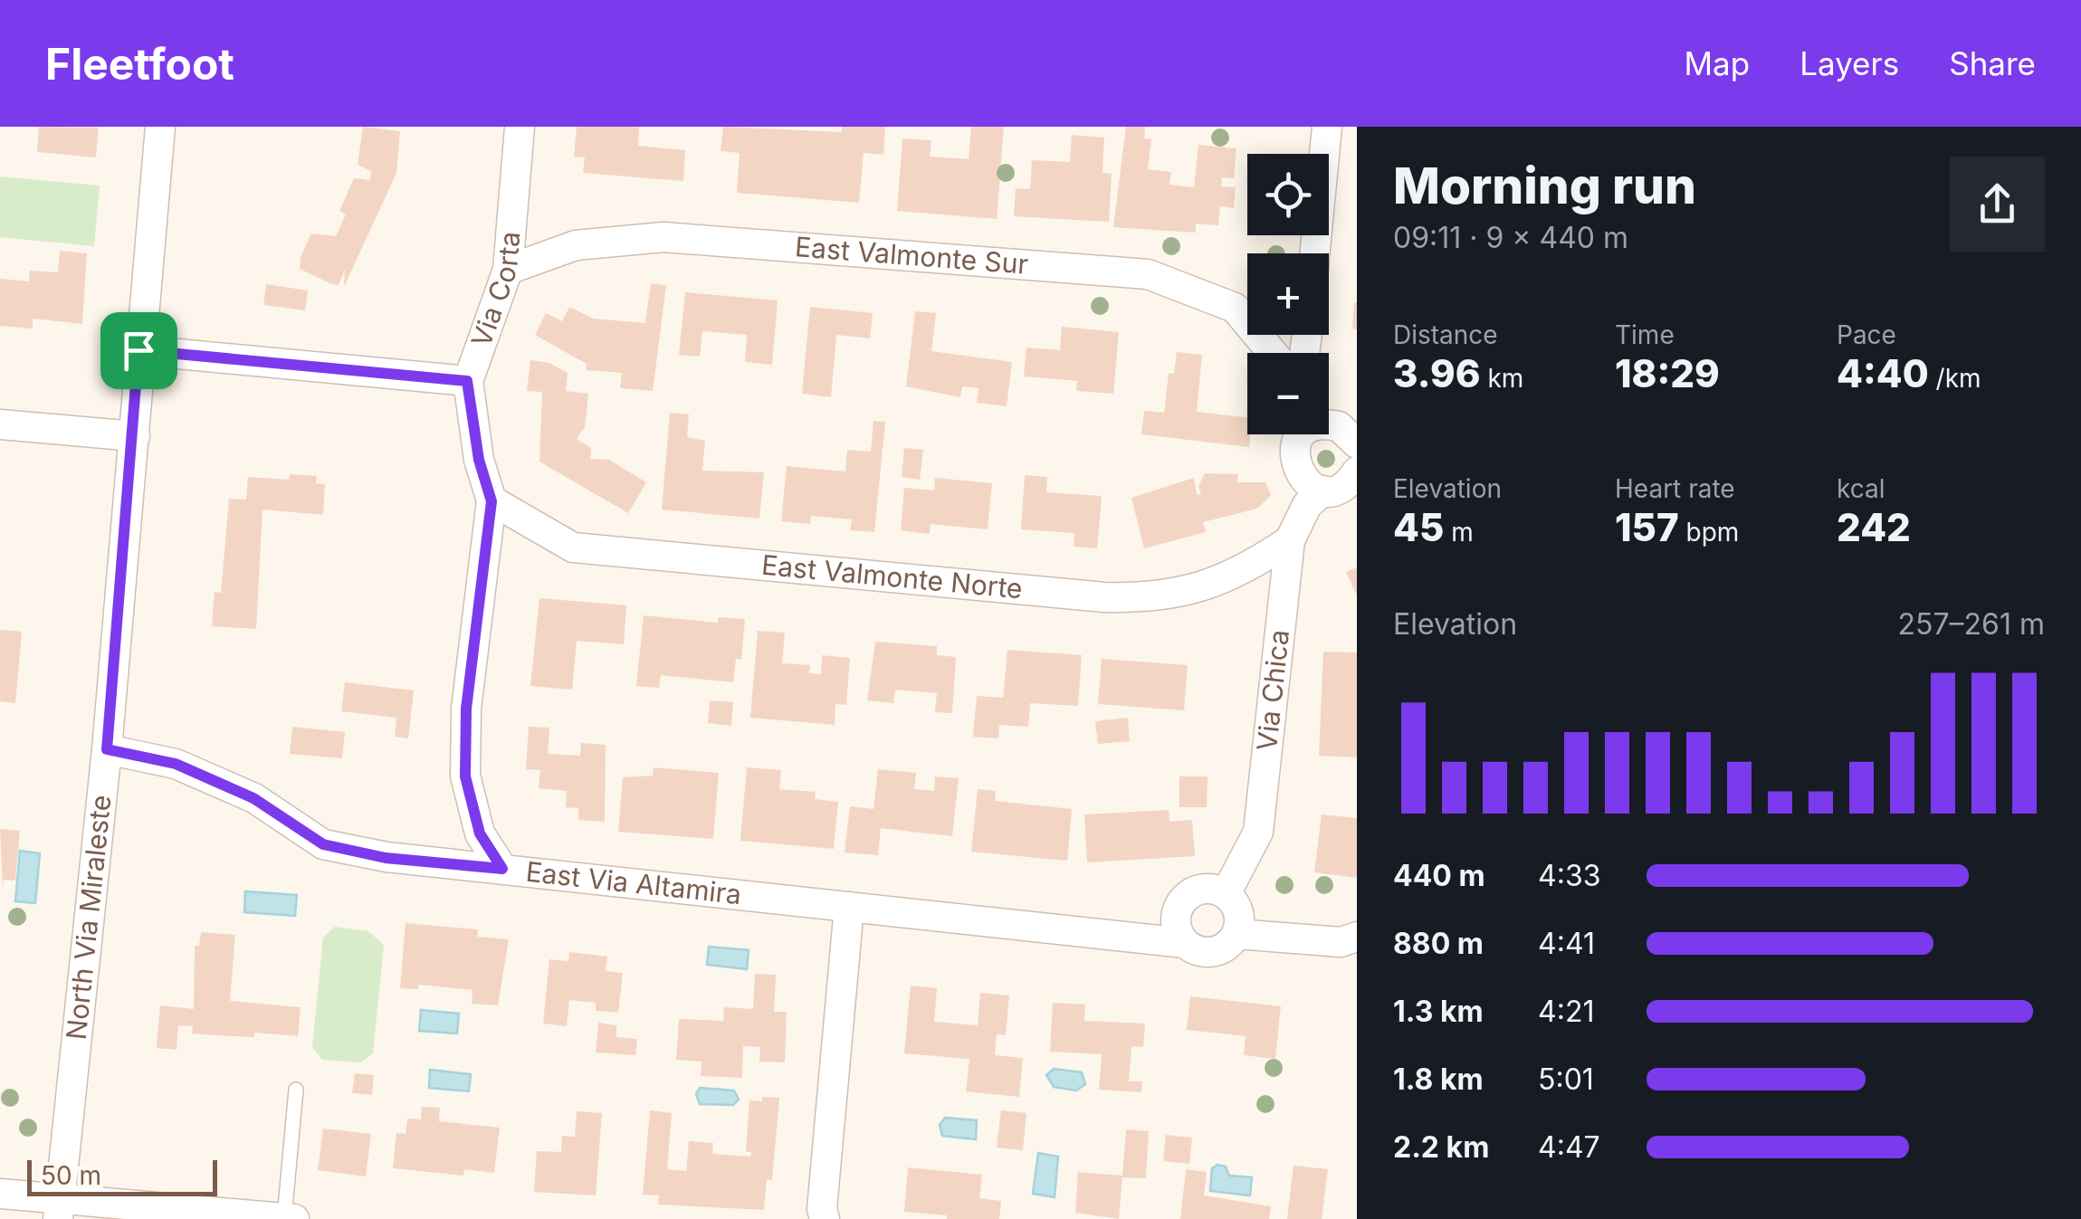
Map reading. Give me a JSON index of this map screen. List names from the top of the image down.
{
  "streets": {
    "street": [
      "East Valmonte Sur",
      "Via Corta",
      "East Valmonte Norte",
      "Via Chica",
      "East Via Altamira",
      "North Via Miraleste"
    ]
  },
  "crossings": [
    ["East Valmonte Sur", "Via Corta"],
    ["Via Corta", "East Valmonte Norte"],
    ["Via Corta", "East Via Altamira"],
    ["East Valmonte Norte", "Via Chica"],
    ["Via Chica", "East Via Altamira"],
    ["East Via Altamira", "North Via Miraleste"]
  ],
  "scale_bar": "50 m",
  "page": {
    "header": "Fleetfoot",
    "nav": ["Map", "Layers", "Share"],
    "heading": ["Morning run", "09:11 · 9 × 440 m"],
    "map_buttons": ["+", "−"],
    "stats": [
      ["Distance", "3.96 km"],
      ["Time", "18:29"],
      ["Pace", "4:40 /km"],
      ["Elevation", "45 m"],
      ["Heart rate", "157 bpm"],
      ["kcal", "242"]
    ],
    "chart": ["Elevation", "257–261 m"],
    "list": [
      {
        "name": "440 m",
        "note": "4:33"
      },
      {
        "name": "880 m",
        "note": "4:41"
      },
      {
        "name": "1.3 km",
        "note": "4:21"
      },
      {
        "name": "1.8 km",
        "note": "5:01"
      },
      {
        "name": "2.2 km",
        "note": "4:47"
      }
    ],
    "scale": "50 m"
  }
}
